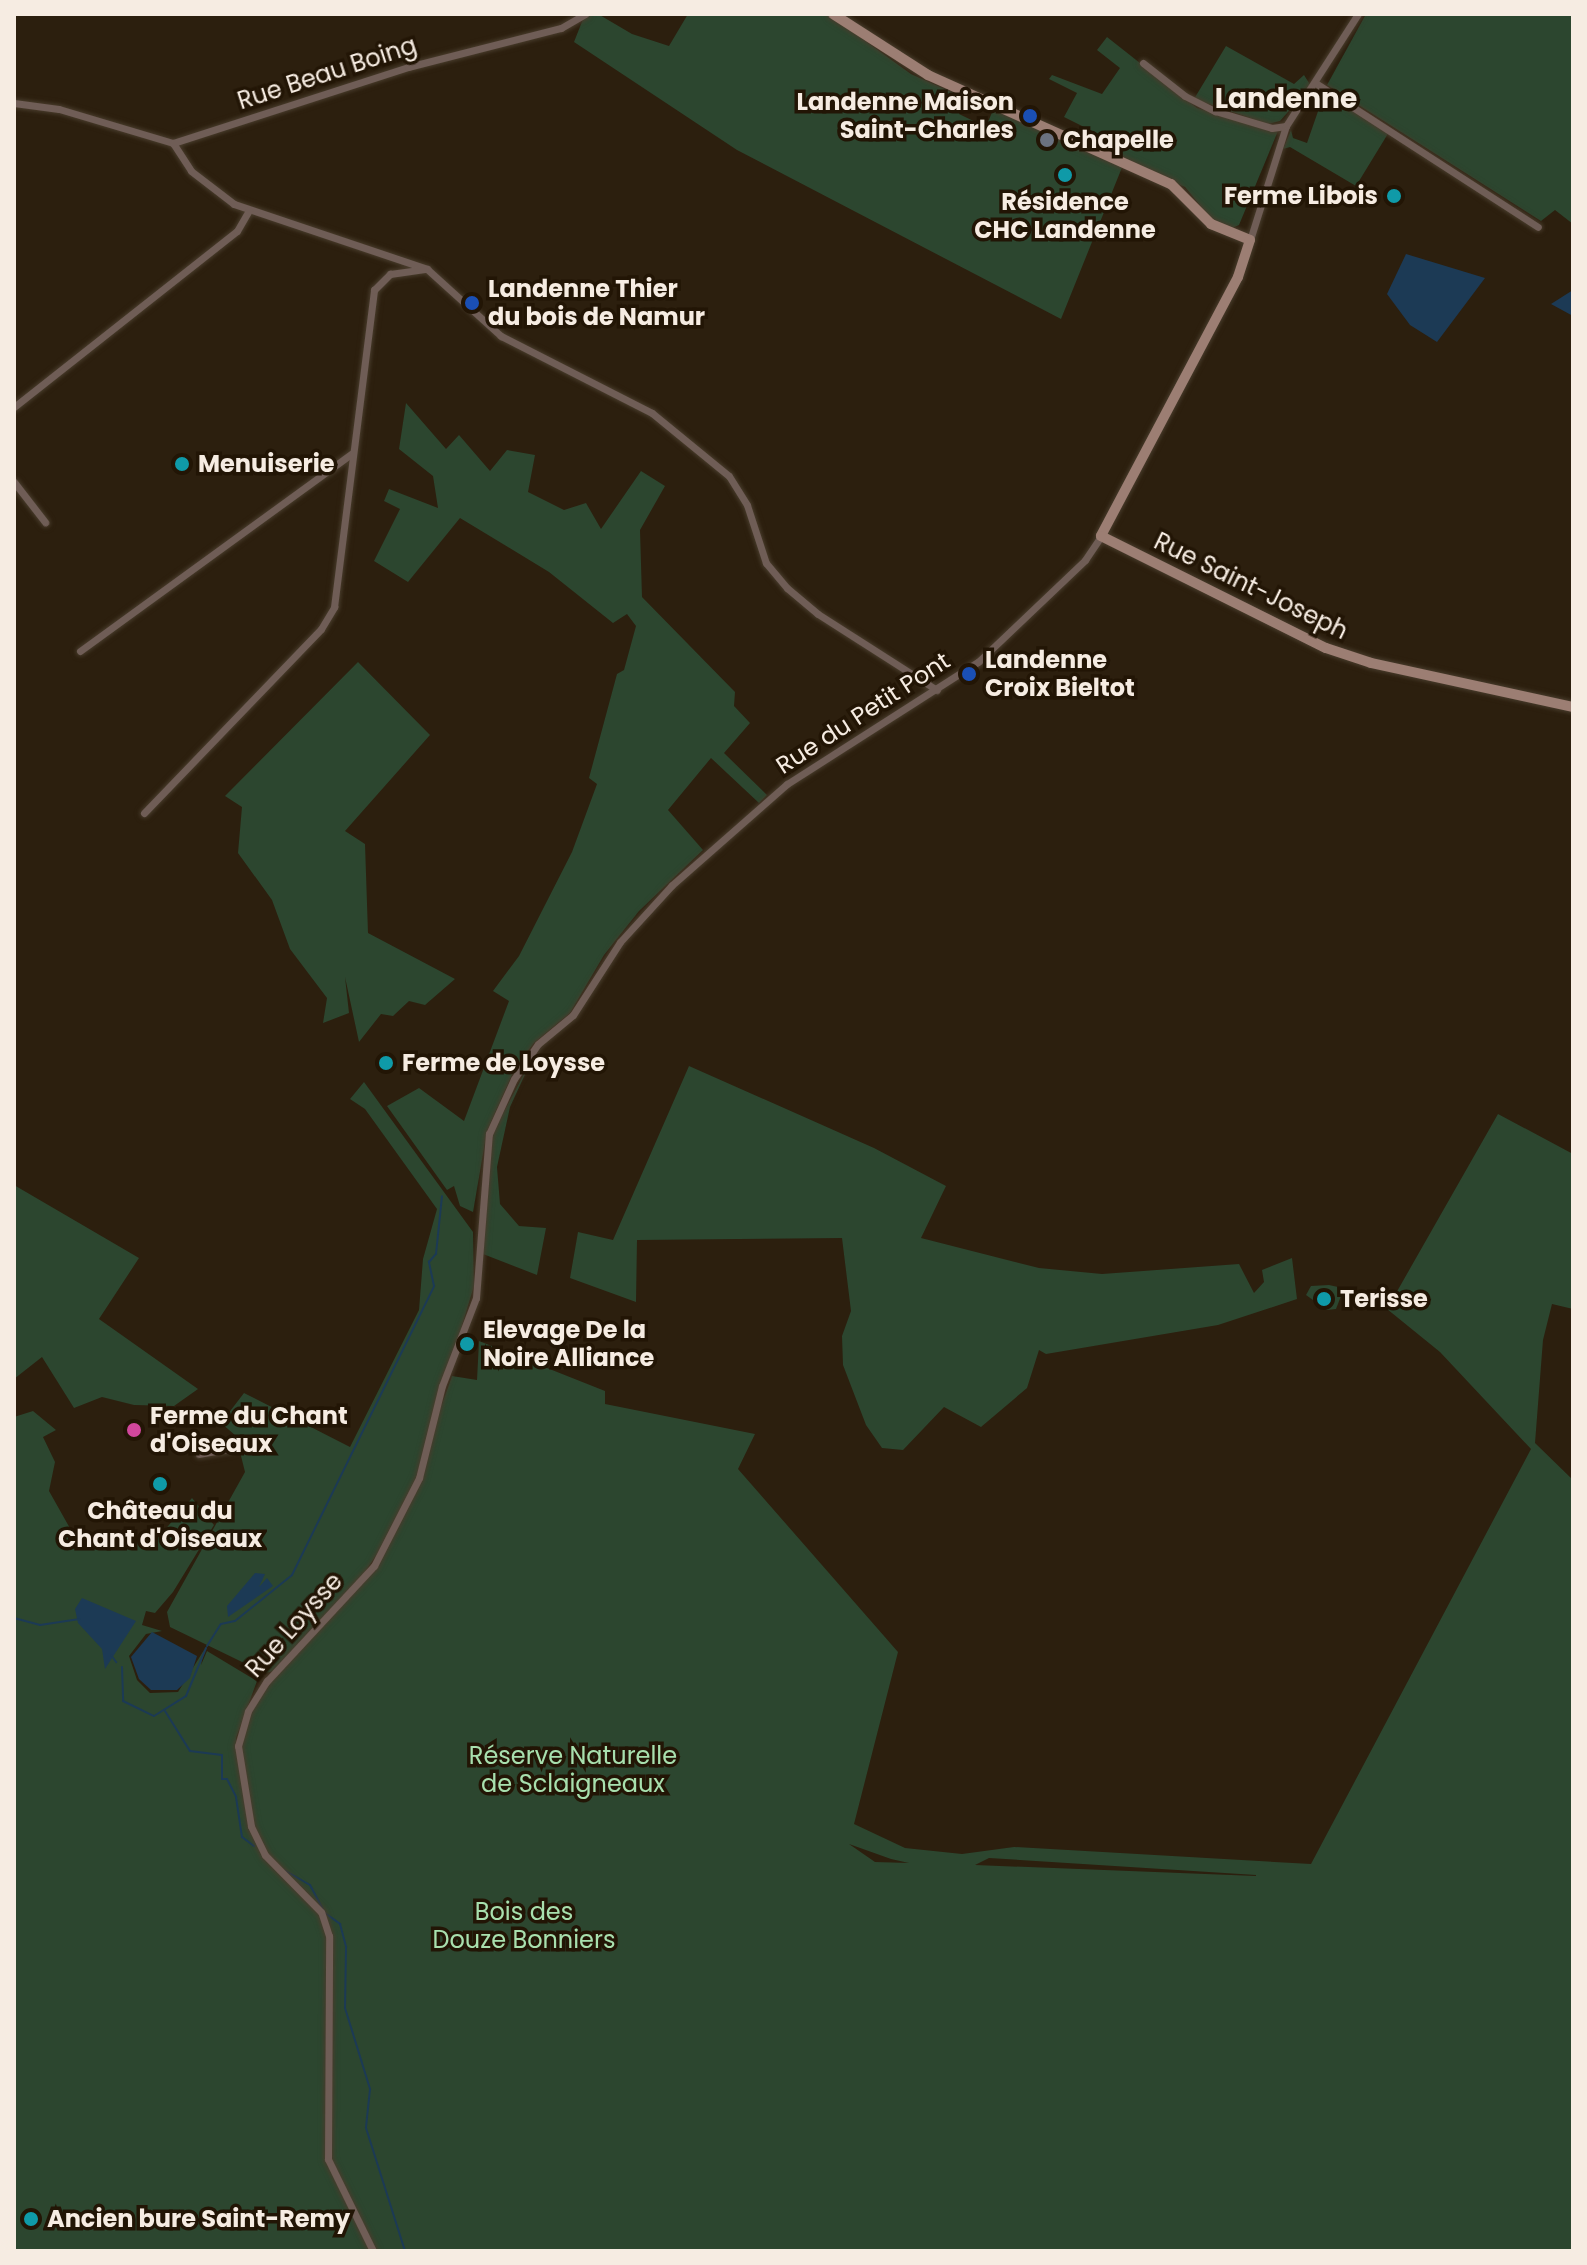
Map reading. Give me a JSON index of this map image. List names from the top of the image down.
{
  "streets": {
    "street": [
      "Rue Beau Boing",
      "Rue Saint-Joseph",
      "Rue du Petit Pont",
      "Rue Loysse"
    ]
  },
  "crossings": [
    ["Rue Saint-Joseph", "Rue du Petit Pont"],
    ["Rue du Petit Pont", "Rue Loysse"]
  ],
  "districts": ["Landenne"],
  "parks": ["Réserve Naturelle de Sclaigneaux", "Bois des Douze Bonniers"],
  "places": [
    "Landenne Maison Saint-Charles",
    "Chapelle",
    "Résidence CHC Landenne",
    "Ferme Libois",
    "Landenne Thier du bois de Namur",
    "Menuiserie",
    "Landenne Croix Bieltot",
    "Ferme de Loysse",
    "Terisse",
    "Elevage De la Noire Alliance",
    "Ferme du Chant d'Oiseaux",
    "Château du Chant d'Oiseaux",
    "Ancien bure Saint-Remy"
  ]
}
